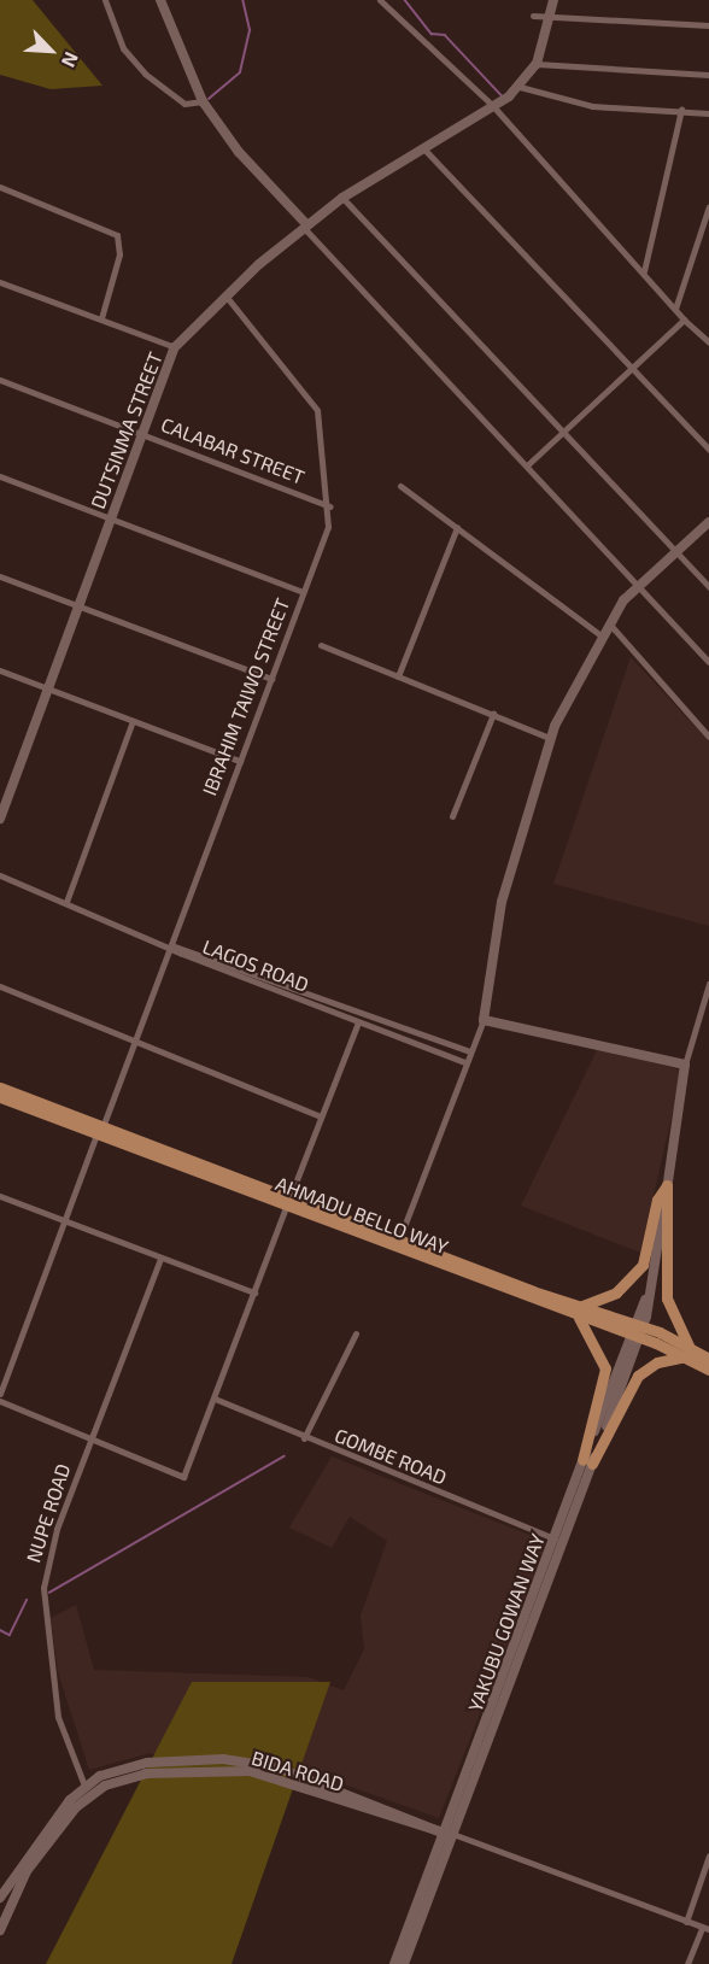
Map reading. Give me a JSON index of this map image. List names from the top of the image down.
{
  "streets": {
    "main road": ["AHMADU BELLO WAY"],
    "street": [
      "DUTSINMA STREET",
      "CALABAR STREET",
      "IBRAHIM TAIWO STREET",
      "LAGOS ROAD",
      "GOMBE ROAD",
      "NUPE ROAD",
      "YAKUBU GOWAN WAY",
      "BIDA ROAD"
    ]
  },
  "crossings": [
    ["DUTSINMA STREET", "CALABAR STREET"],
    ["DUTSINMA STREET", "IBRAHIM TAIWO STREET"],
    ["CALABAR STREET", "IBRAHIM TAIWO STREET"],
    ["IBRAHIM TAIWO STREET", "LAGOS ROAD"],
    ["IBRAHIM TAIWO STREET", "AHMADU BELLO WAY"],
    ["GOMBE ROAD", "YAKUBU GOWAN WAY"],
    ["NUPE ROAD", "BIDA ROAD"],
    ["YAKUBU GOWAN WAY", "BIDA ROAD"]
  ],
  "north": "bottom right"
}
